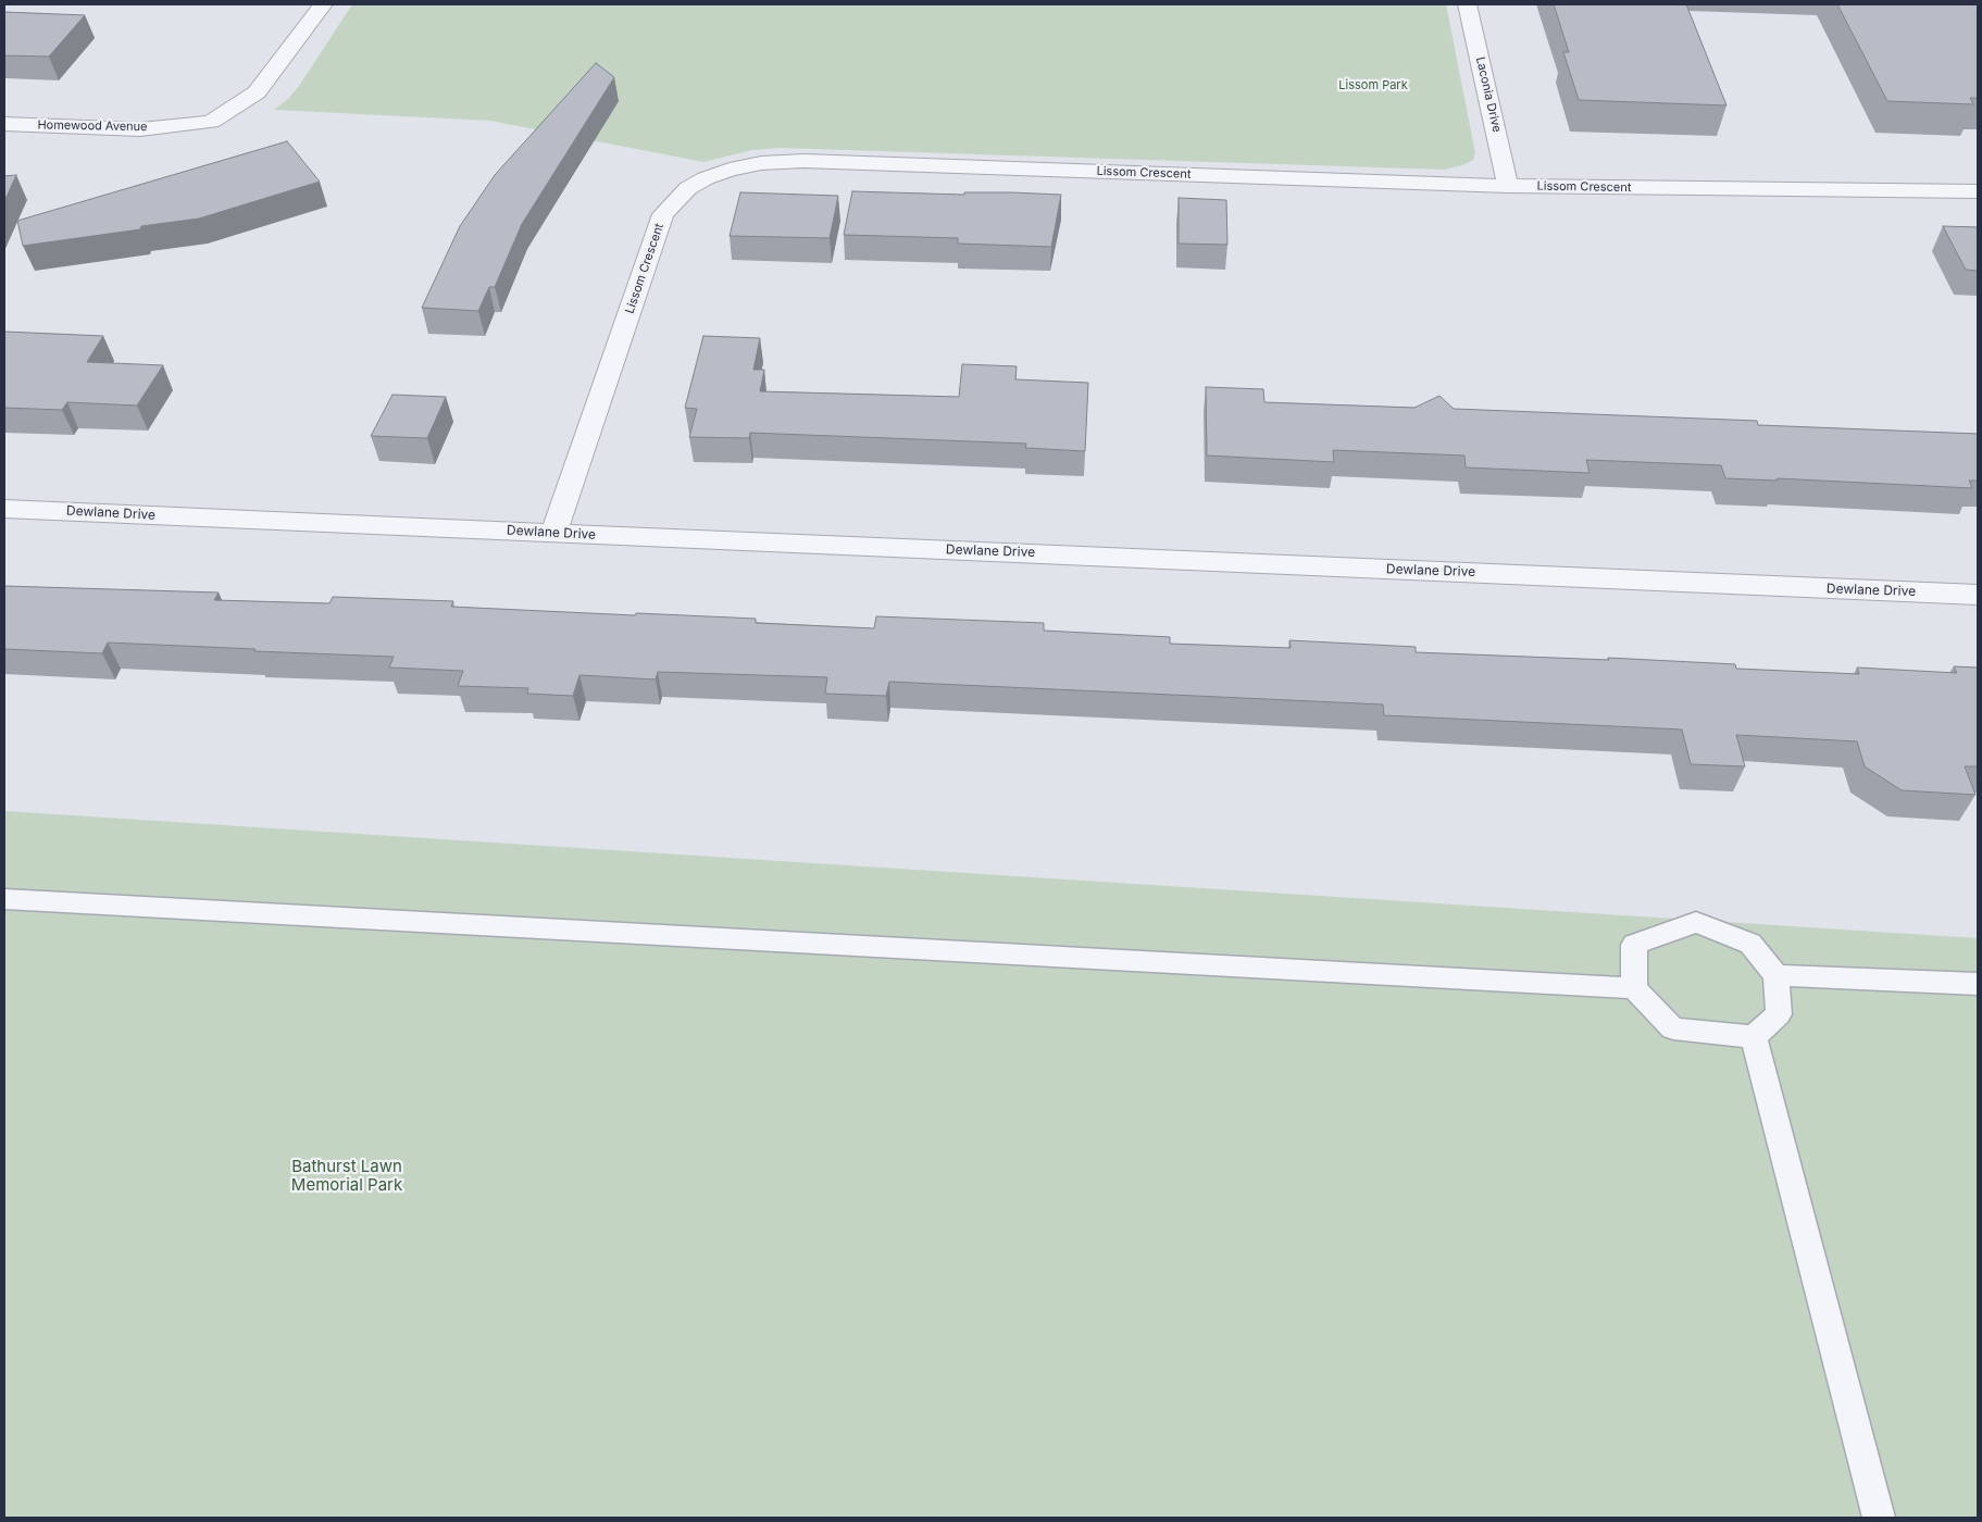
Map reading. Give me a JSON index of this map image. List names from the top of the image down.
{
  "streets": {
    "street": [
      "Laconia Drive",
      "Homewood Avenue",
      "Lissom Crescent",
      "Dewlane Drive"
    ]
  },
  "crossings": [
    ["Laconia Drive", "Lissom Crescent"],
    ["Lissom Crescent", "Dewlane Drive"]
  ],
  "parks": ["Lissom Park", "Bathurst Lawn Memorial Park"]
}
